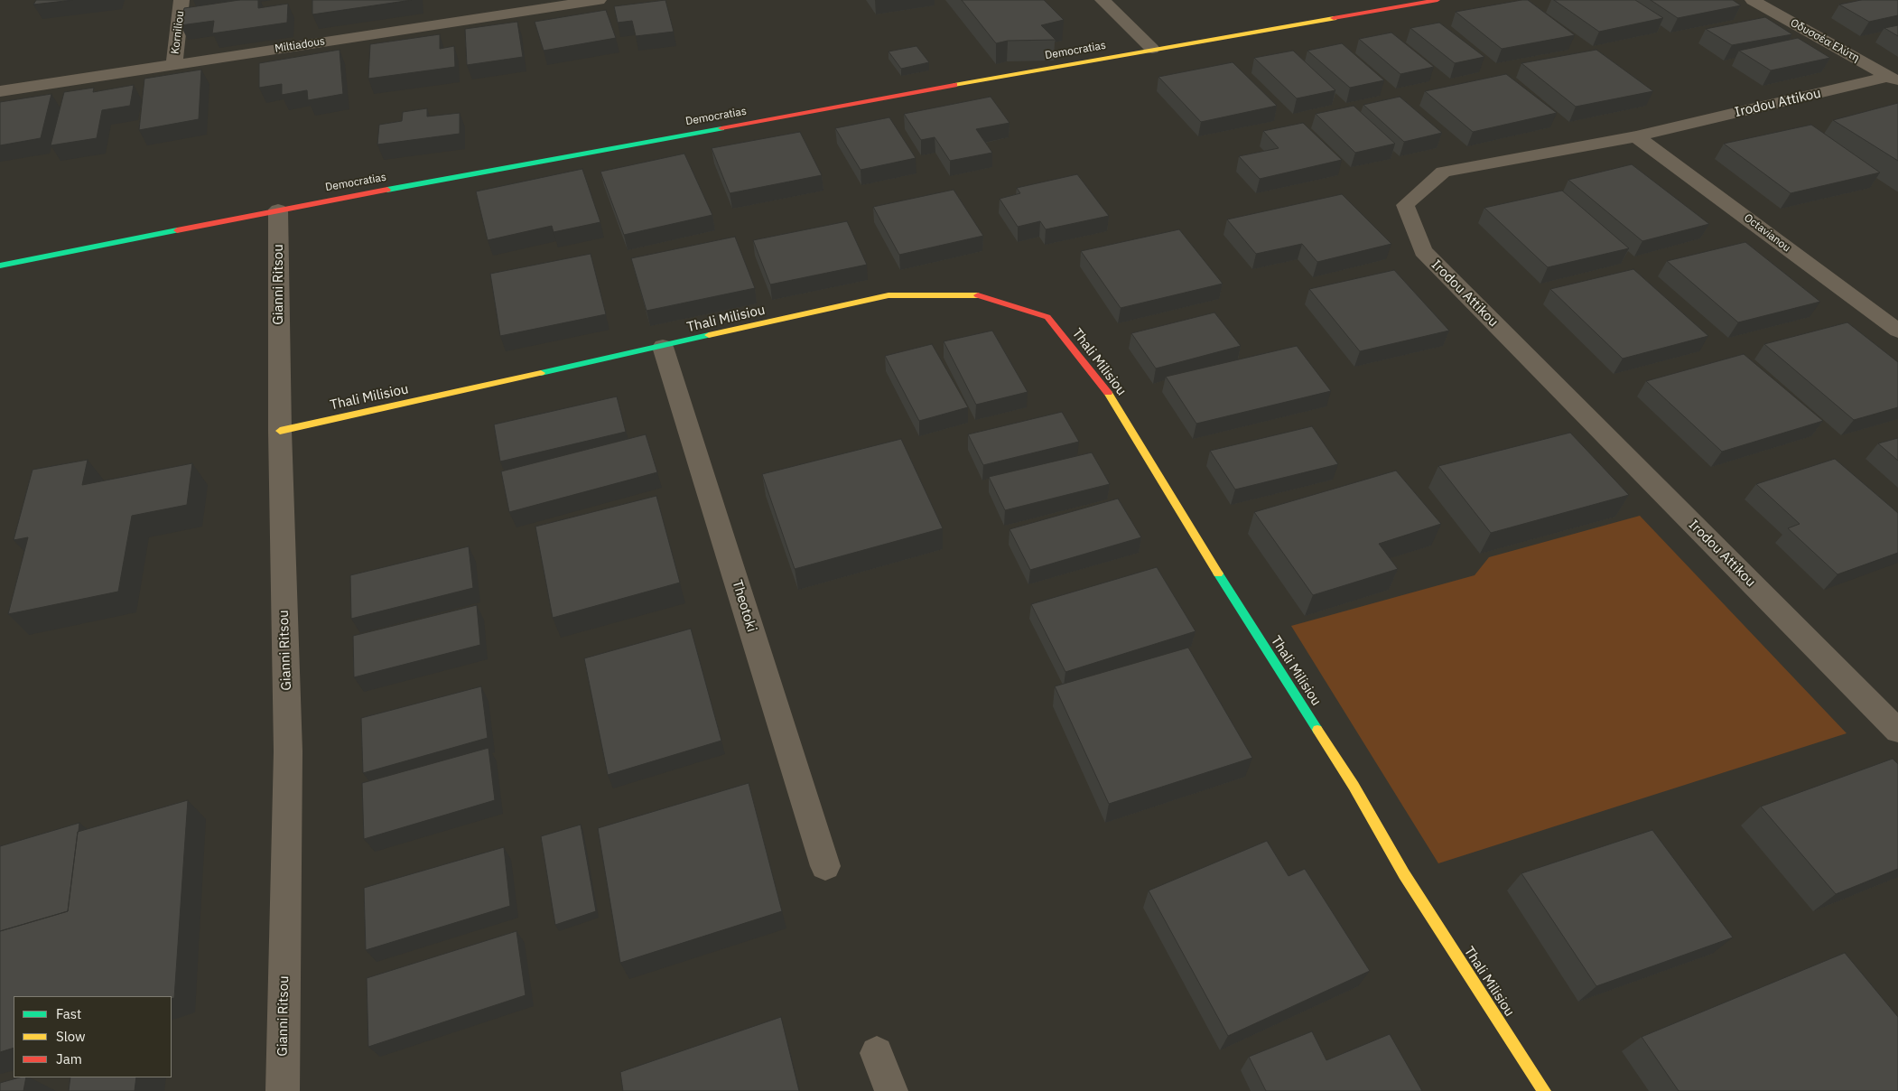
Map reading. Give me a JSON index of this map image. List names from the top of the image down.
{
  "streets": {
    "street": [
      "Korniliou",
      "Οδυσσέα Ελύτη",
      "Miltiadous",
      "Democratias",
      "Irodou Attikou",
      "Octavianou",
      "Gianni Ritsou",
      "Thali Milisiou",
      "Theotoki"
    ]
  },
  "crossings": [
    ["Korniliou", "Miltiadous"],
    ["Οδυσσέα Ελύτη", "Irodou Attikou"],
    ["Democratias", "Gianni Ritsou"],
    ["Irodou Attikou", "Octavianou"],
    ["Gianni Ritsou", "Thali Milisiou"],
    ["Thali Milisiou", "Theotoki"]
  ],
  "legend": ["Fast", "Slow", "Jam"]
}
